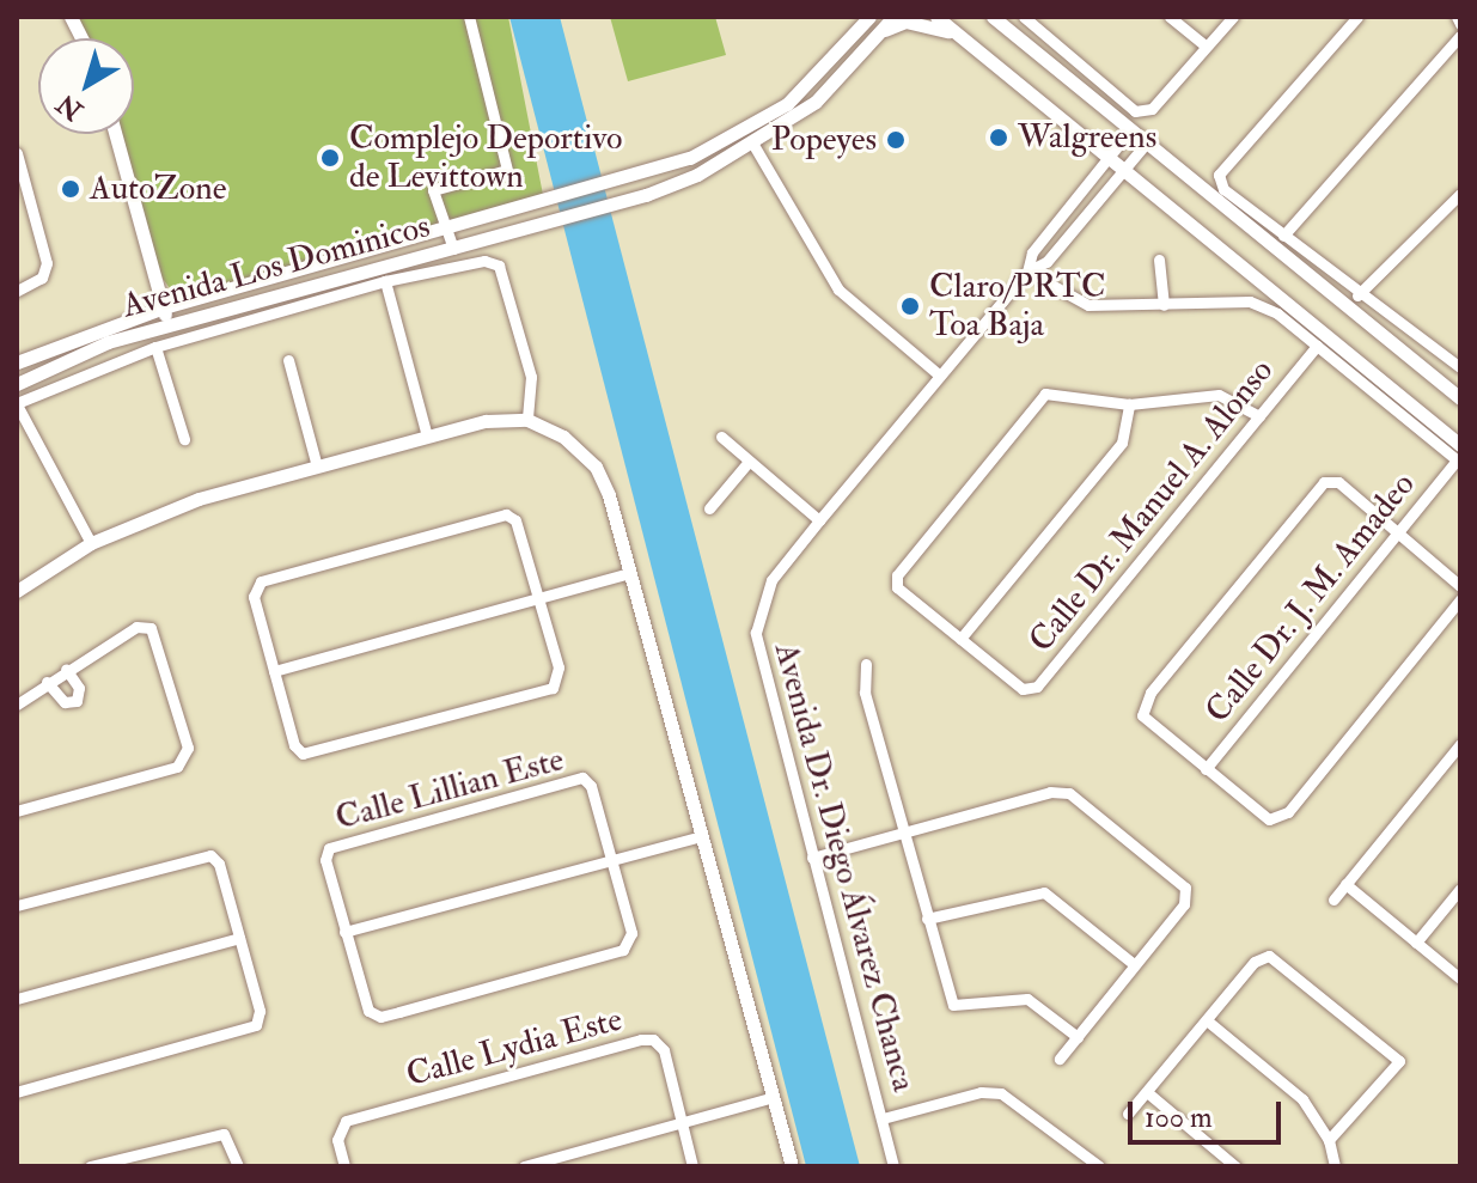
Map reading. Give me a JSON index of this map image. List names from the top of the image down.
{
  "streets": {
    "street": [
      "Avenida Los Dominicos",
      "Calle Dr. Manuel A. Alonso",
      "Calle Dr. J. M. Amadeo",
      "Calle Lillian Este",
      "Avenida Dr. Diego Álvarez Chanca",
      "Calle Lydia Este"
    ]
  },
  "places": [
    "Walgreens",
    "Popeyes",
    "Complejo Deportivo de Levittown",
    "AutoZone",
    "Claro/PRTC Toa Baja"
  ],
  "scale_bar": "100 m",
  "north": "bottom left"
}
